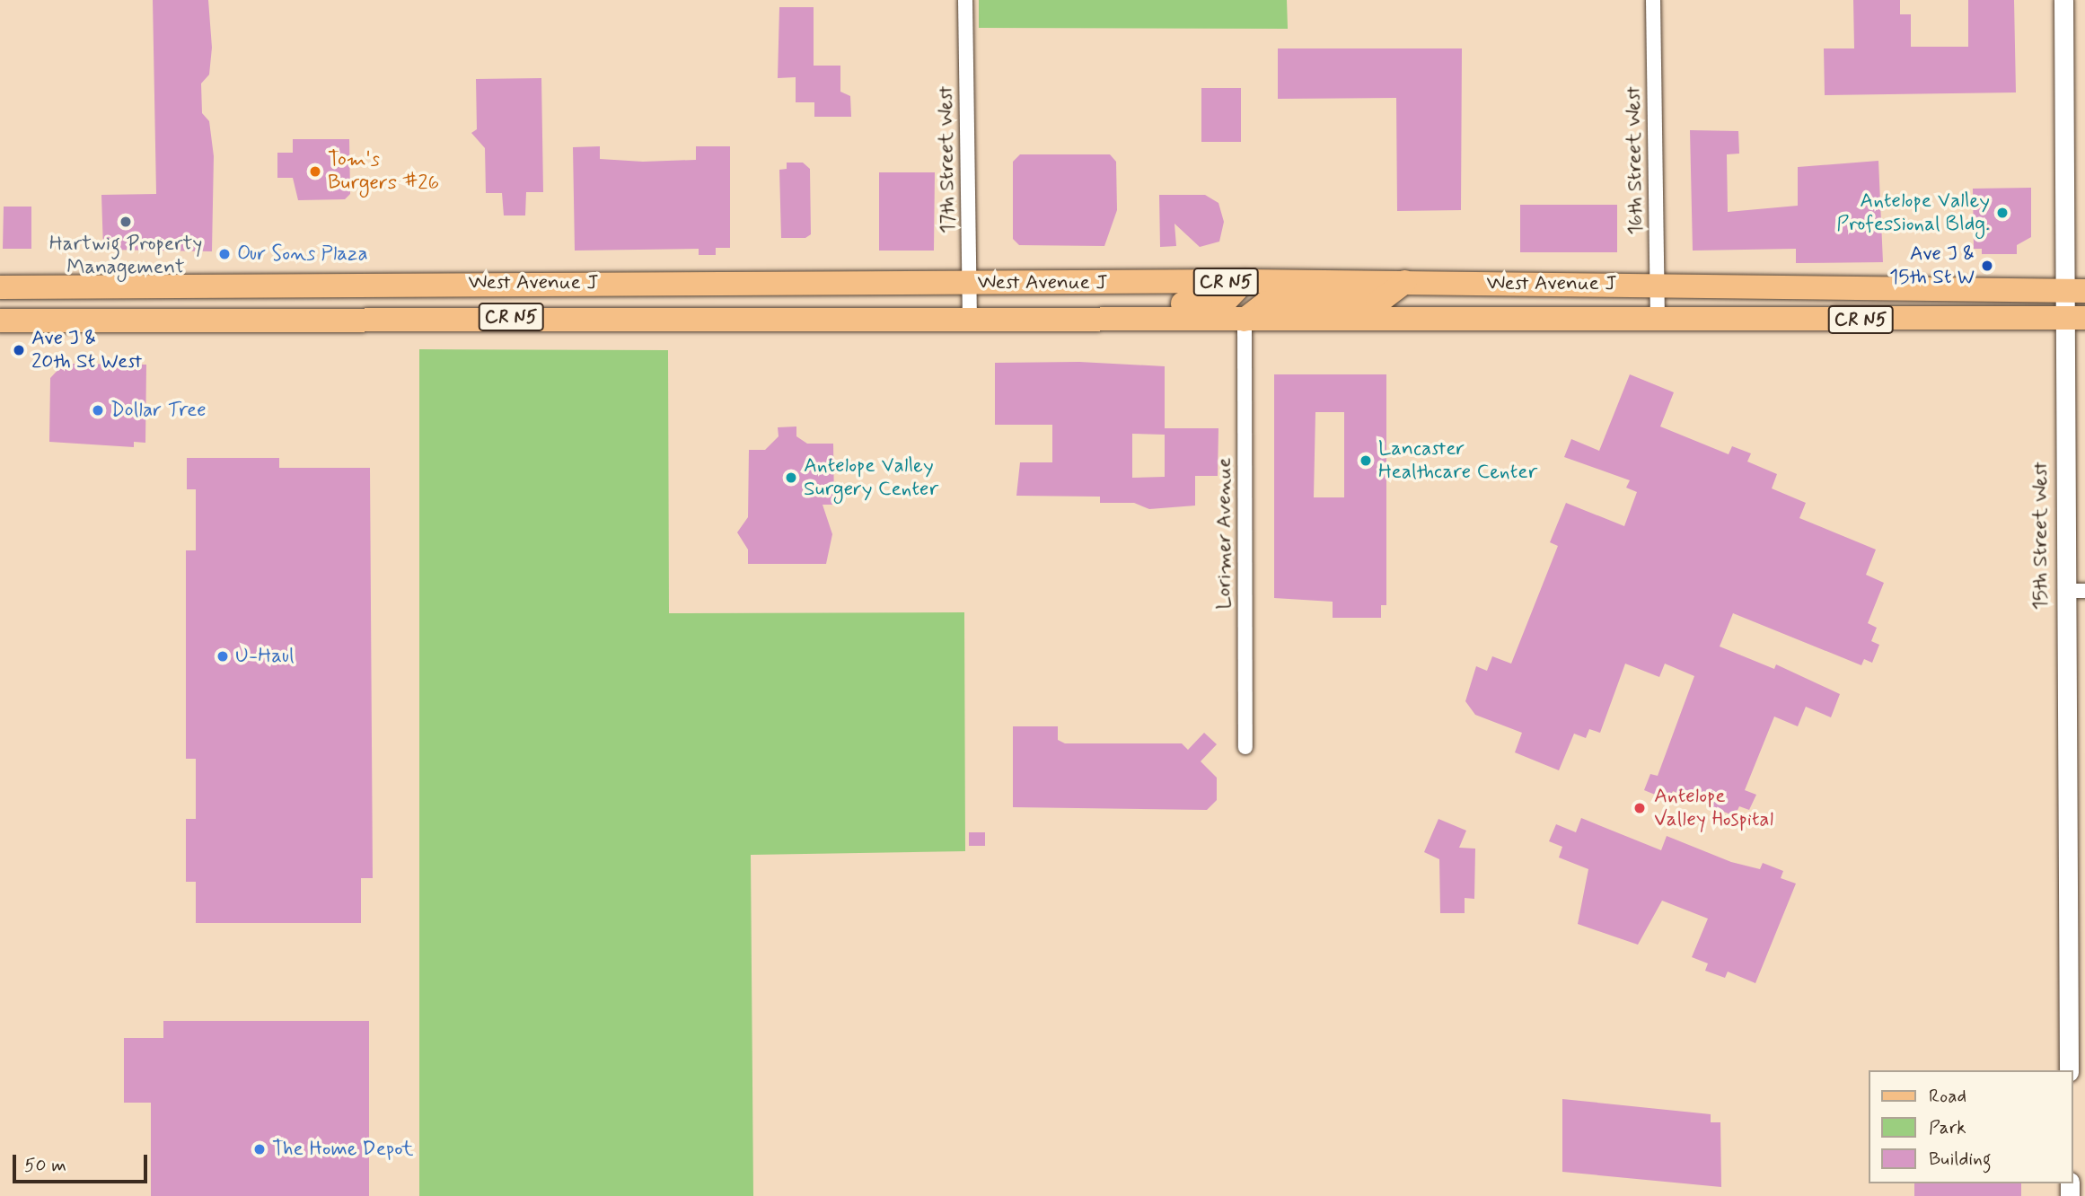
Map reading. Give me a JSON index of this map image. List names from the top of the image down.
{
  "streets": {
    "main road": ["CR N5", "West Avenue J"],
    "street": [
      "17th Street West",
      "16th Street West",
      "Lorimer Avenue",
      "15th Street West"
    ]
  },
  "crossings": [
    ["17th Street West", "West Avenue J"],
    ["16th Street West", "West Avenue J"],
    ["West Avenue J", "Lorimer Avenue"],
    ["West Avenue J", "15th Street West"]
  ],
  "places": [
    "Tom's Burgers #26",
    "Antelope Valley Professional Bldg.",
    "Hartwig Property Management",
    "Our Sons Plaza",
    "Ave J & 15th St W",
    "Ave J & 20th St West",
    "Dollar Tree",
    "Lancaster Healthcare Center",
    "Antelope Valley Surgery Center",
    "U-Haul",
    "Antelope Valley Hospital",
    "The Home Depot"
  ],
  "legend": ["Road", "Park", "Building"],
  "scale_bar": "50 m"
}
